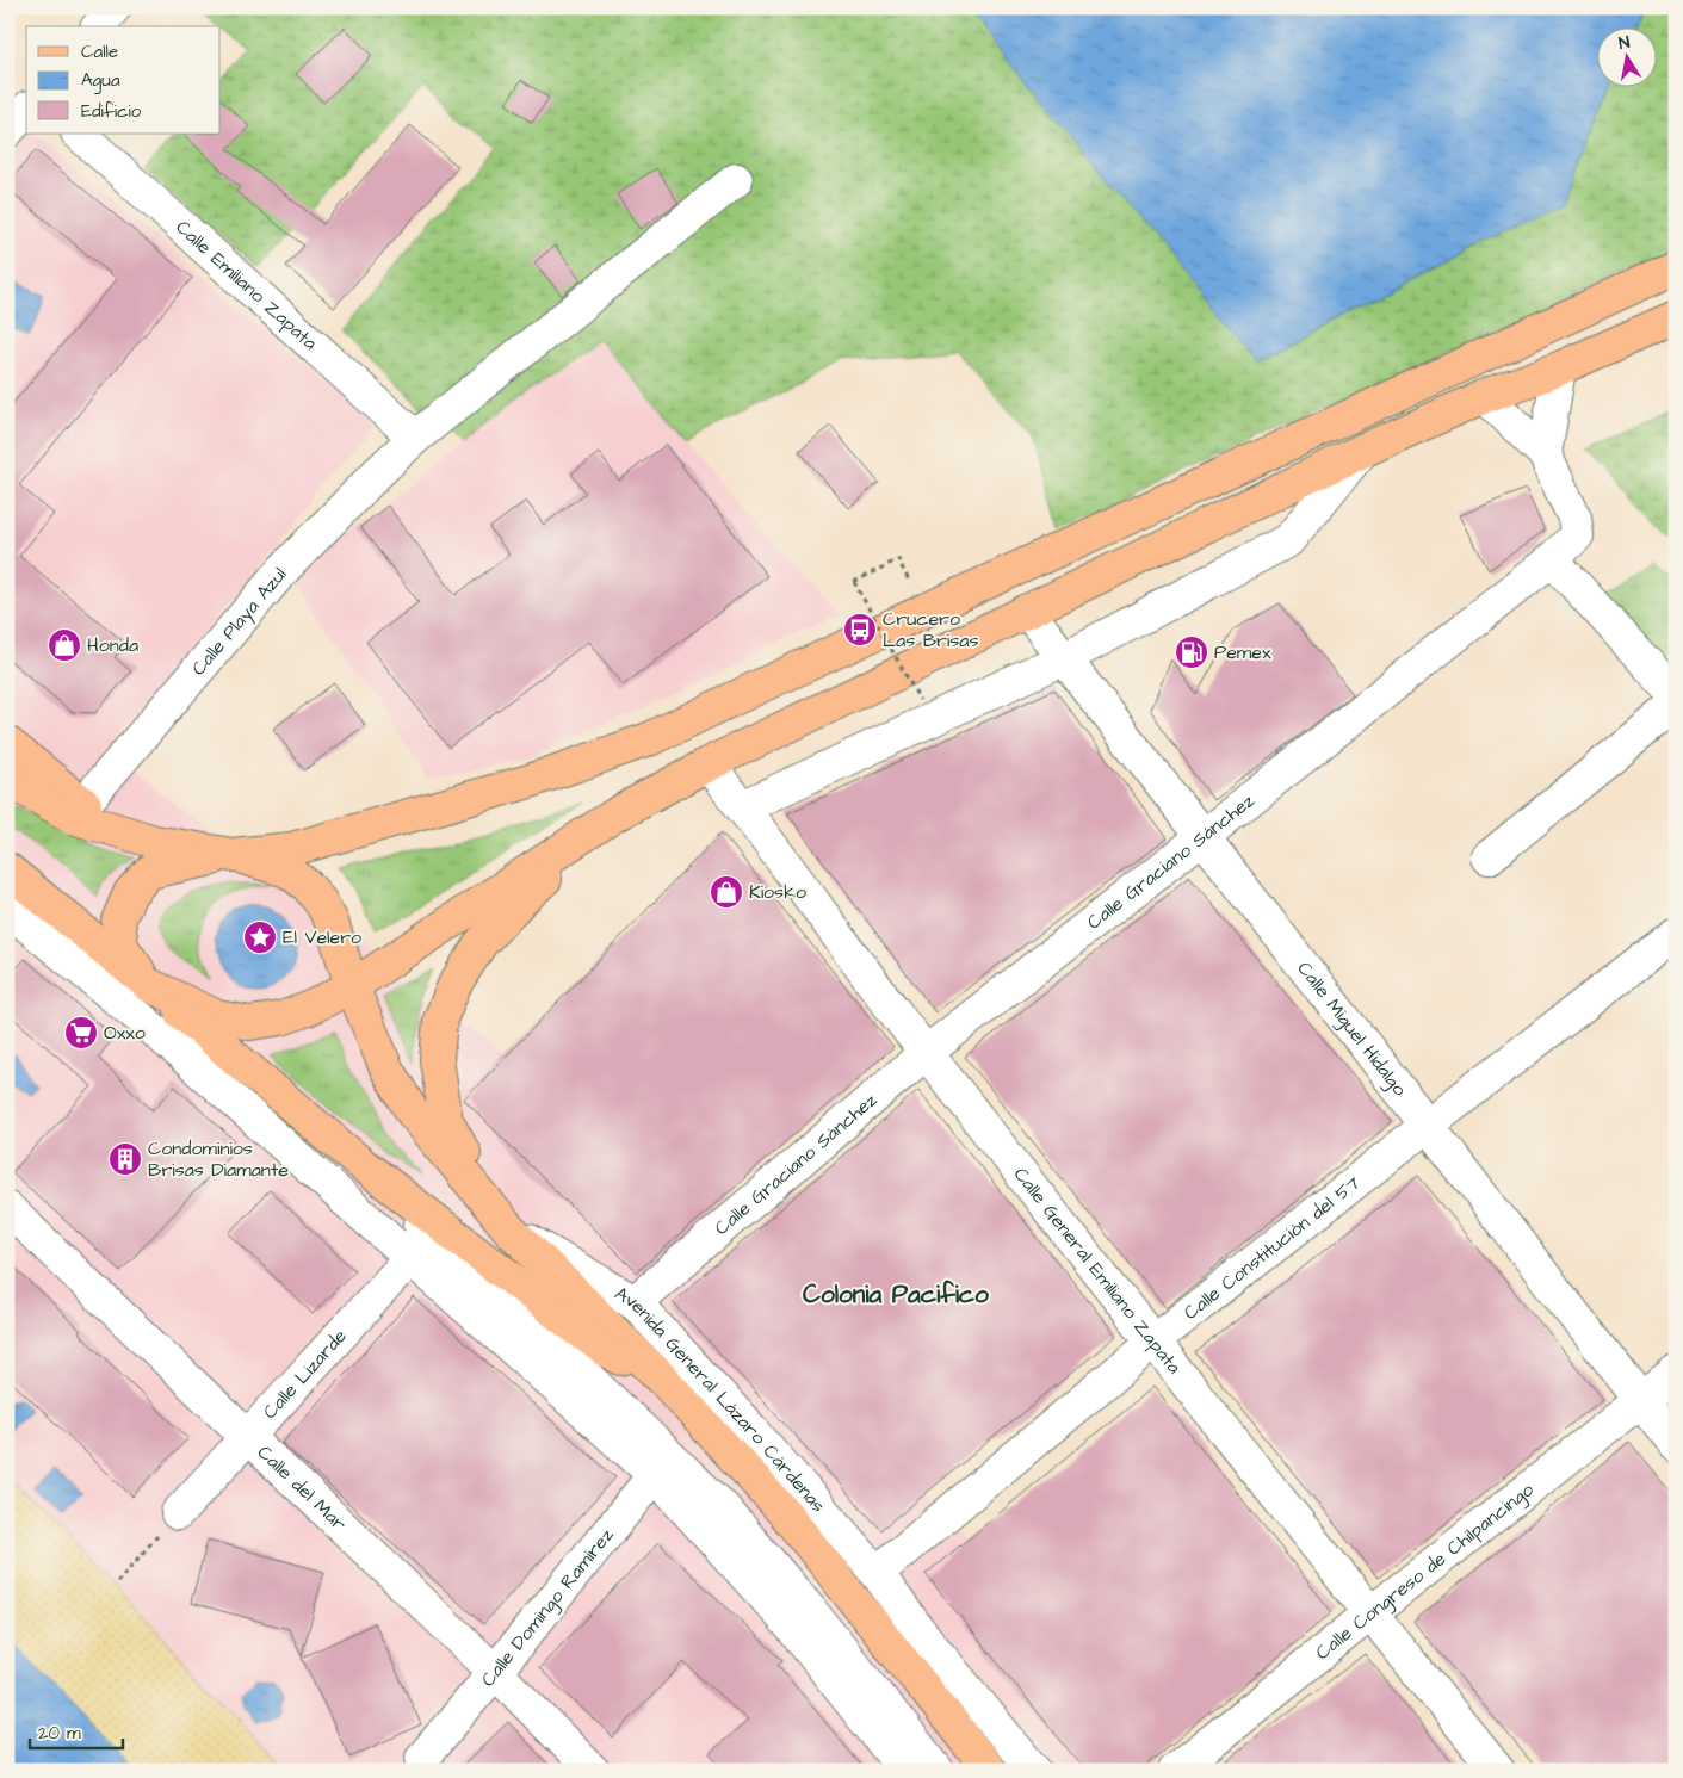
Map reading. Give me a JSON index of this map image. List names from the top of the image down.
{
  "streets": {
    "main road": ["Avenida General Lázaro Cárdenas"],
    "street": [
      "Calle Emiliano Zapata",
      "Calle Playa Azul",
      "Calle Graciano Sánchez",
      "Calle Miguel Hidalgo",
      "Calle Constitución del 57",
      "Calle General Emiliano Zapata",
      "Calle Lizarde",
      "Calle del Mar",
      "Calle Congreso de Chilpancingo",
      "Calle Domingo Ramírez"
    ]
  },
  "crossings": [
    ["Calle Emiliano Zapata", "Calle Playa Azul"],
    ["Calle Graciano Sánchez", "Calle Miguel Hidalgo"],
    ["Calle Graciano Sánchez", "Calle General Emiliano Zapata"],
    ["Calle Graciano Sánchez", "Avenida General Lázaro Cárdenas"],
    ["Calle Miguel Hidalgo", "Calle Constitución del 57"],
    ["Calle Miguel Hidalgo", "Calle Congreso de Chilpancingo"],
    ["Calle Constitución del 57", "Calle General Emiliano Zapata"],
    ["Calle Constitución del 57", "Avenida General Lázaro Cárdenas"],
    ["Calle General Emiliano Zapata", "Calle Congreso de Chilpancingo"],
    ["Calle Lizarde", "Avenida General Lázaro Cárdenas"],
    ["Calle Lizarde", "Calle del Mar"],
    ["Avenida General Lázaro Cárdenas", "Calle Domingo Ramírez"],
    ["Calle del Mar", "Calle Domingo Ramírez"]
  ],
  "districts": ["Colonia Pacifico"],
  "places": {
    "bus stop": ["Crucero Las Brisas"],
    "shop": ["Honda", "Kiosko"],
    "fuel station": ["Pemex"],
    "place": ["El Velero"],
    "supermarket": ["Oxxo"],
    "building": ["Condominios Brisas Diamante"]
  },
  "legend": ["Calle", "Agua", "Edificio"],
  "scale_bar": "20 m",
  "north": "top"
}
